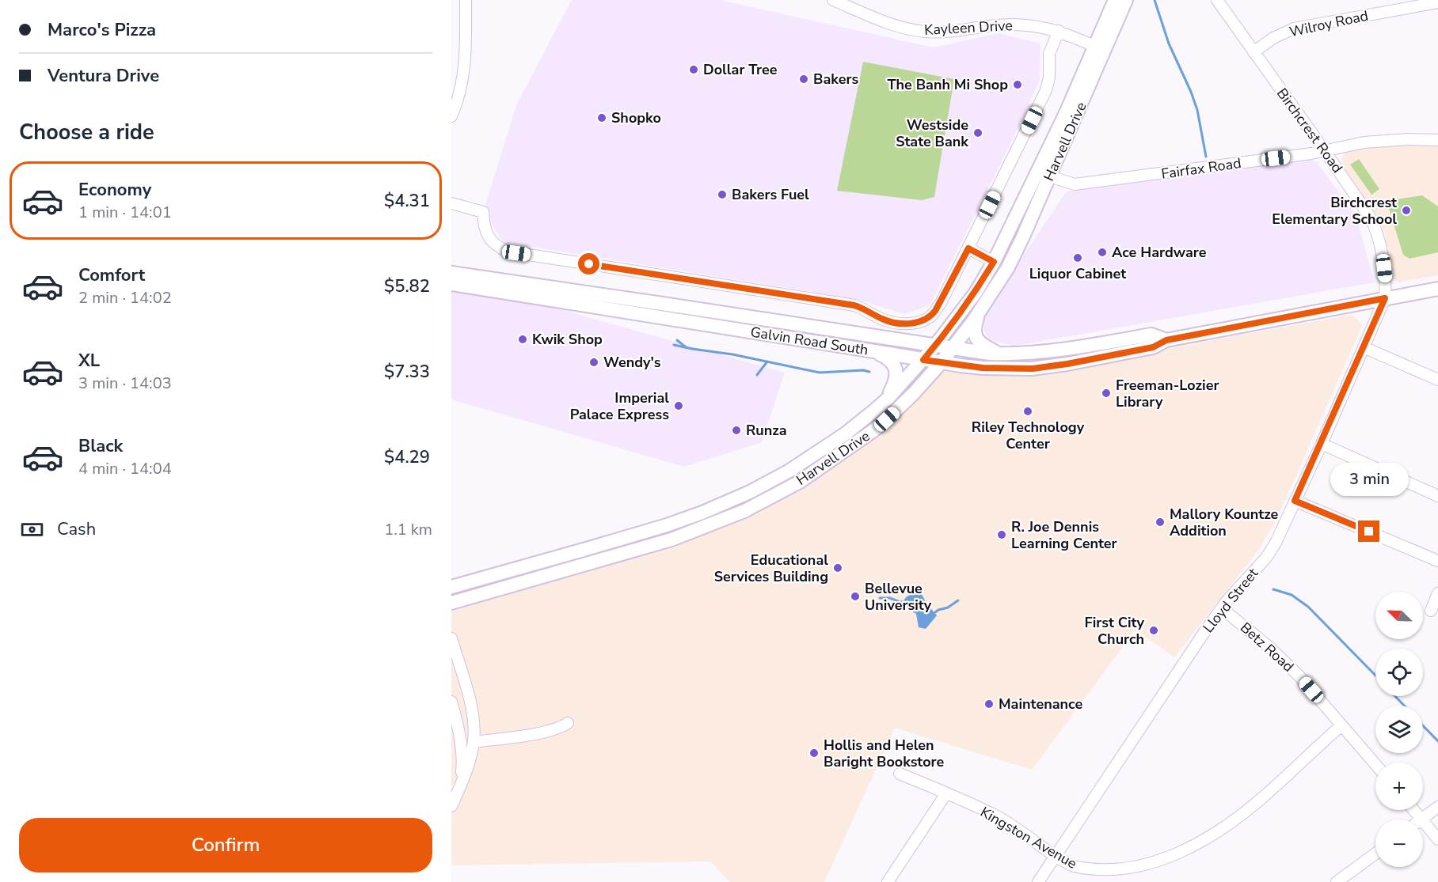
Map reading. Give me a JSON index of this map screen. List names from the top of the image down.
{
  "streets": {
    "main road": ["Harvell Drive", "Galvin Road South"],
    "street": [
      "Wilroy Road",
      "Kayleen Drive",
      "Birchcrest Road",
      "Fairfax Road",
      "Lloyd Street",
      "Betz Road",
      "Kingston Avenue"
    ]
  },
  "crossings": [
    ["Wilroy Road", "Birchcrest Road"],
    ["Kayleen Drive", "Harvell Drive"],
    ["Birchcrest Road", "Fairfax Road"],
    ["Birchcrest Road", "Galvin Road South"],
    ["Birchcrest Road", "Lloyd Street"],
    ["Harvell Drive", "Fairfax Road"],
    ["Harvell Drive", "Galvin Road South"],
    ["Galvin Road South", "Lloyd Street"],
    ["Lloyd Street", "Betz Road"],
    ["Lloyd Street", "Kingston Avenue"],
    ["Betz Road", "Kingston Avenue"]
  ],
  "places": [
    "Dollar Tree",
    "Bakers",
    "The Banh Mi Shop",
    "Shopko",
    "Westside State Bank",
    "Bakers Fuel",
    "Birchcrest Elementary School",
    "Ace Hardware",
    "Liquor Cabinet",
    "Kwik Shop",
    "Wendy's",
    "Freeman-Lozier Library",
    "Imperial Palace Express",
    "Riley Technology Center",
    "Runza",
    "Mallory Kountze Addition",
    "R. Joe Dennis Learning Center",
    "Educational Services Building",
    "Bellevue University",
    "First City Church",
    "Maintenance",
    "Hollis and Helen Baright Bookstore"
  ],
  "north": "top left",
  "page": {
    "banner": ["Marco's Pizza", "Ventura Drive"],
    "heading": "Choose a ride",
    "list": [
      {
        "name": "Economy",
        "note": "1 min · 14:01",
        "value": "$4.31"
      },
      {
        "name": "Comfort",
        "note": "2 min · 14:02",
        "value": "$5.82"
      },
      {
        "name": "XL",
        "note": "3 min · 14:03",
        "value": "$7.33"
      },
      {
        "name": "Black",
        "note": "4 min · 14:04",
        "value": "$4.29"
      }
    ],
    "bubble": "3 min",
    "pay": ["Cash", "1.1 km"],
    "map_buttons": ["+", "−"],
    "buttons": "Confirm"
  }
}
